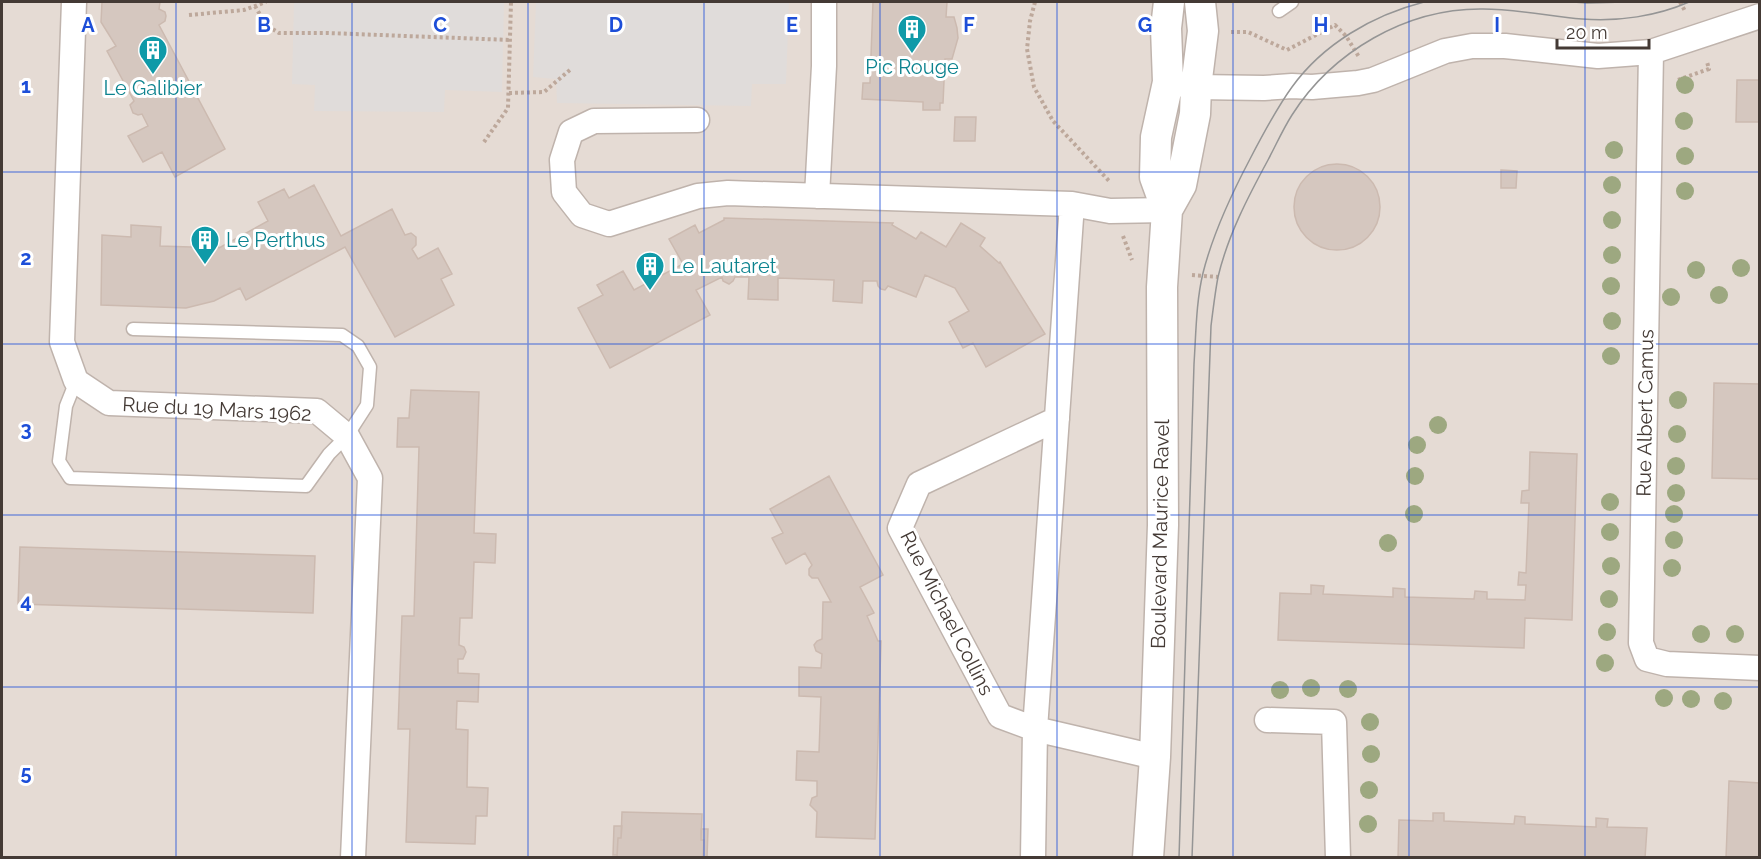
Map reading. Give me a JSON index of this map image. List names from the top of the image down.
{
  "streets": {
    "street": [
      "Rue du 19 Mars 1962",
      "Rue Albert Camus",
      "Boulevard Maurice Ravel",
      "Rue Michael Collins"
    ]
  },
  "crossings": [
    ["Boulevard Maurice Ravel", "Rue Michael Collins"]
  ],
  "places": {
    "building": [
      "Pic Rouge",
      "Le Galibier",
      "Le Perthus",
      "Le Lautaret"
    ]
  },
  "scale_bar": "20 m",
  "grid": {
    "columns": [
      "A",
      "B",
      "C",
      "D",
      "E",
      "F",
      "G",
      "H",
      "I"
    ],
    "rows": [
      "1",
      "2",
      "3",
      "4",
      "5"
    ]
  }
}
